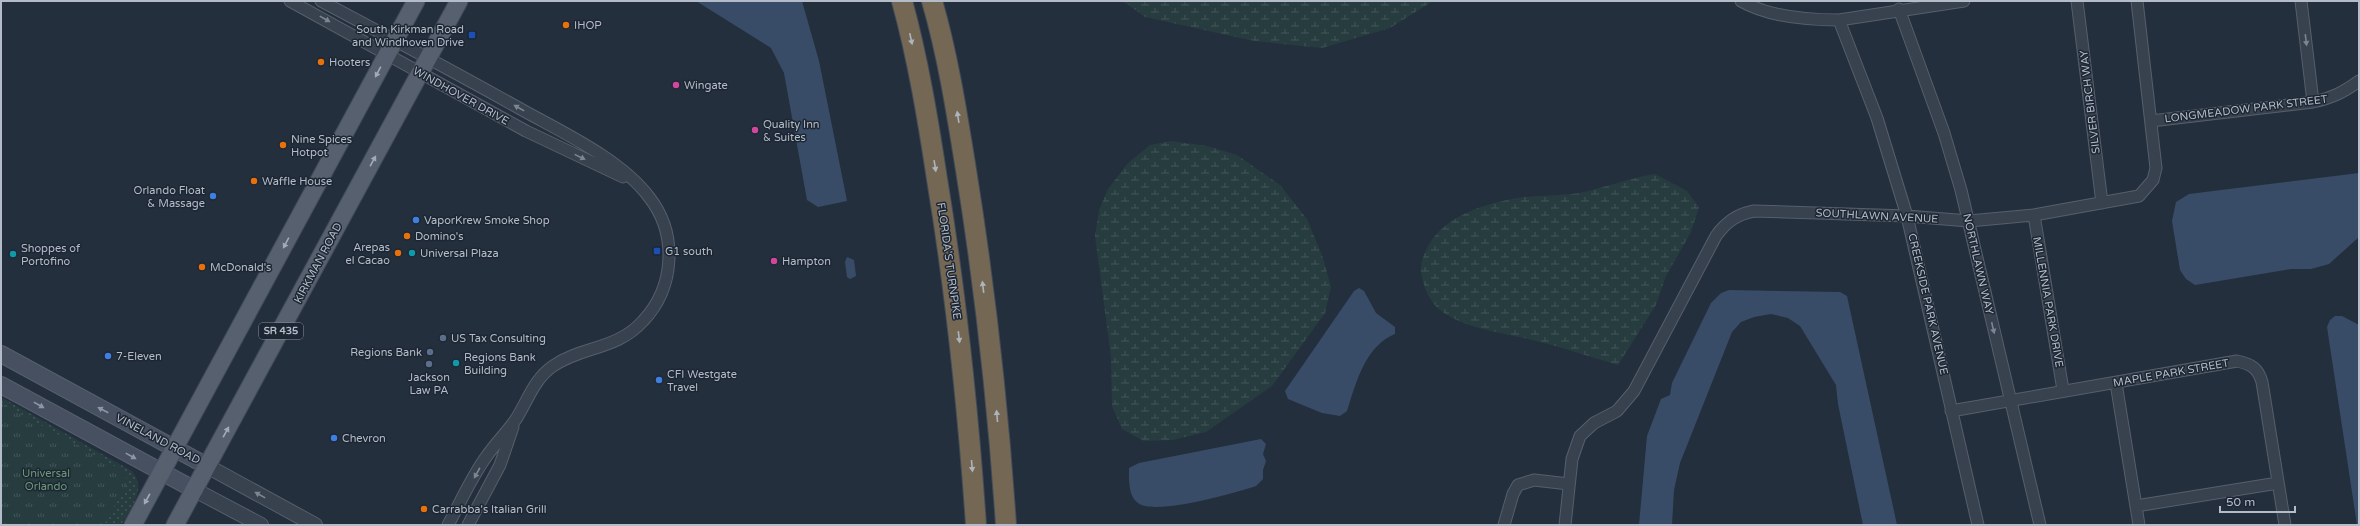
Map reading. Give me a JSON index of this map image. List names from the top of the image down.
{
  "streets": {
    "highway": ["FLORIDA'S TURNPIKE"],
    "main road": ["KIRKMAN ROAD", "SR 435", "VINELAND ROAD"],
    "street": [
      "WINDHOVER DRIVE",
      "SILVER BIRCH WAY",
      "LONGMEADOW PARK STREET",
      "SOUTHLAWN AVENUE",
      "NORTHLAWN WAY",
      "MILLENNIA PARK DRIVE",
      "CREEKSIDE PARK AVENUE",
      "MAPLE PARK STREET"
    ]
  },
  "crossings": [
    ["WINDHOVER DRIVE", "KIRKMAN ROAD"],
    ["WINDHOVER DRIVE", "SR 435"],
    ["SILVER BIRCH WAY", "SOUTHLAWN AVENUE"],
    ["LONGMEADOW PARK STREET", "SOUTHLAWN AVENUE"],
    ["SOUTHLAWN AVENUE", "NORTHLAWN WAY"],
    ["SOUTHLAWN AVENUE", "MILLENNIA PARK DRIVE"],
    ["SOUTHLAWN AVENUE", "CREEKSIDE PARK AVENUE"],
    ["KIRKMAN ROAD", "VINELAND ROAD"],
    ["NORTHLAWN WAY", "MAPLE PARK STREET"],
    ["MILLENNIA PARK DRIVE", "MAPLE PARK STREET"],
    ["CREEKSIDE PARK AVENUE", "MAPLE PARK STREET"],
    ["SR 435", "VINELAND ROAD"]
  ],
  "parks": ["Universal Orlando"],
  "places": {
    "other": [
      "IHOP",
      "Hooters",
      "Wingate",
      "Quality Inn & Suites",
      "Nine Spices Hotpot",
      "Waffle House",
      "Orlando Float & Massage",
      "VaporKrew Smoke Shop",
      "Domino's",
      "Arepas el Cacao",
      "Universal Plaza",
      "Shoppes of Portofino",
      "Hampton",
      "McDonald's",
      "US Tax Consulting",
      "Regions Bank",
      "7-Eleven",
      "Regions Bank Building",
      "Jackson Law PA",
      "CFI Westgate Travel",
      "Chevron",
      "Carrabba's Italian Grill"
    ],
    "transit": ["South Kirkman Road and Windhoven Drive", "G1 south"]
  },
  "scale_bar": "50 m"
}
